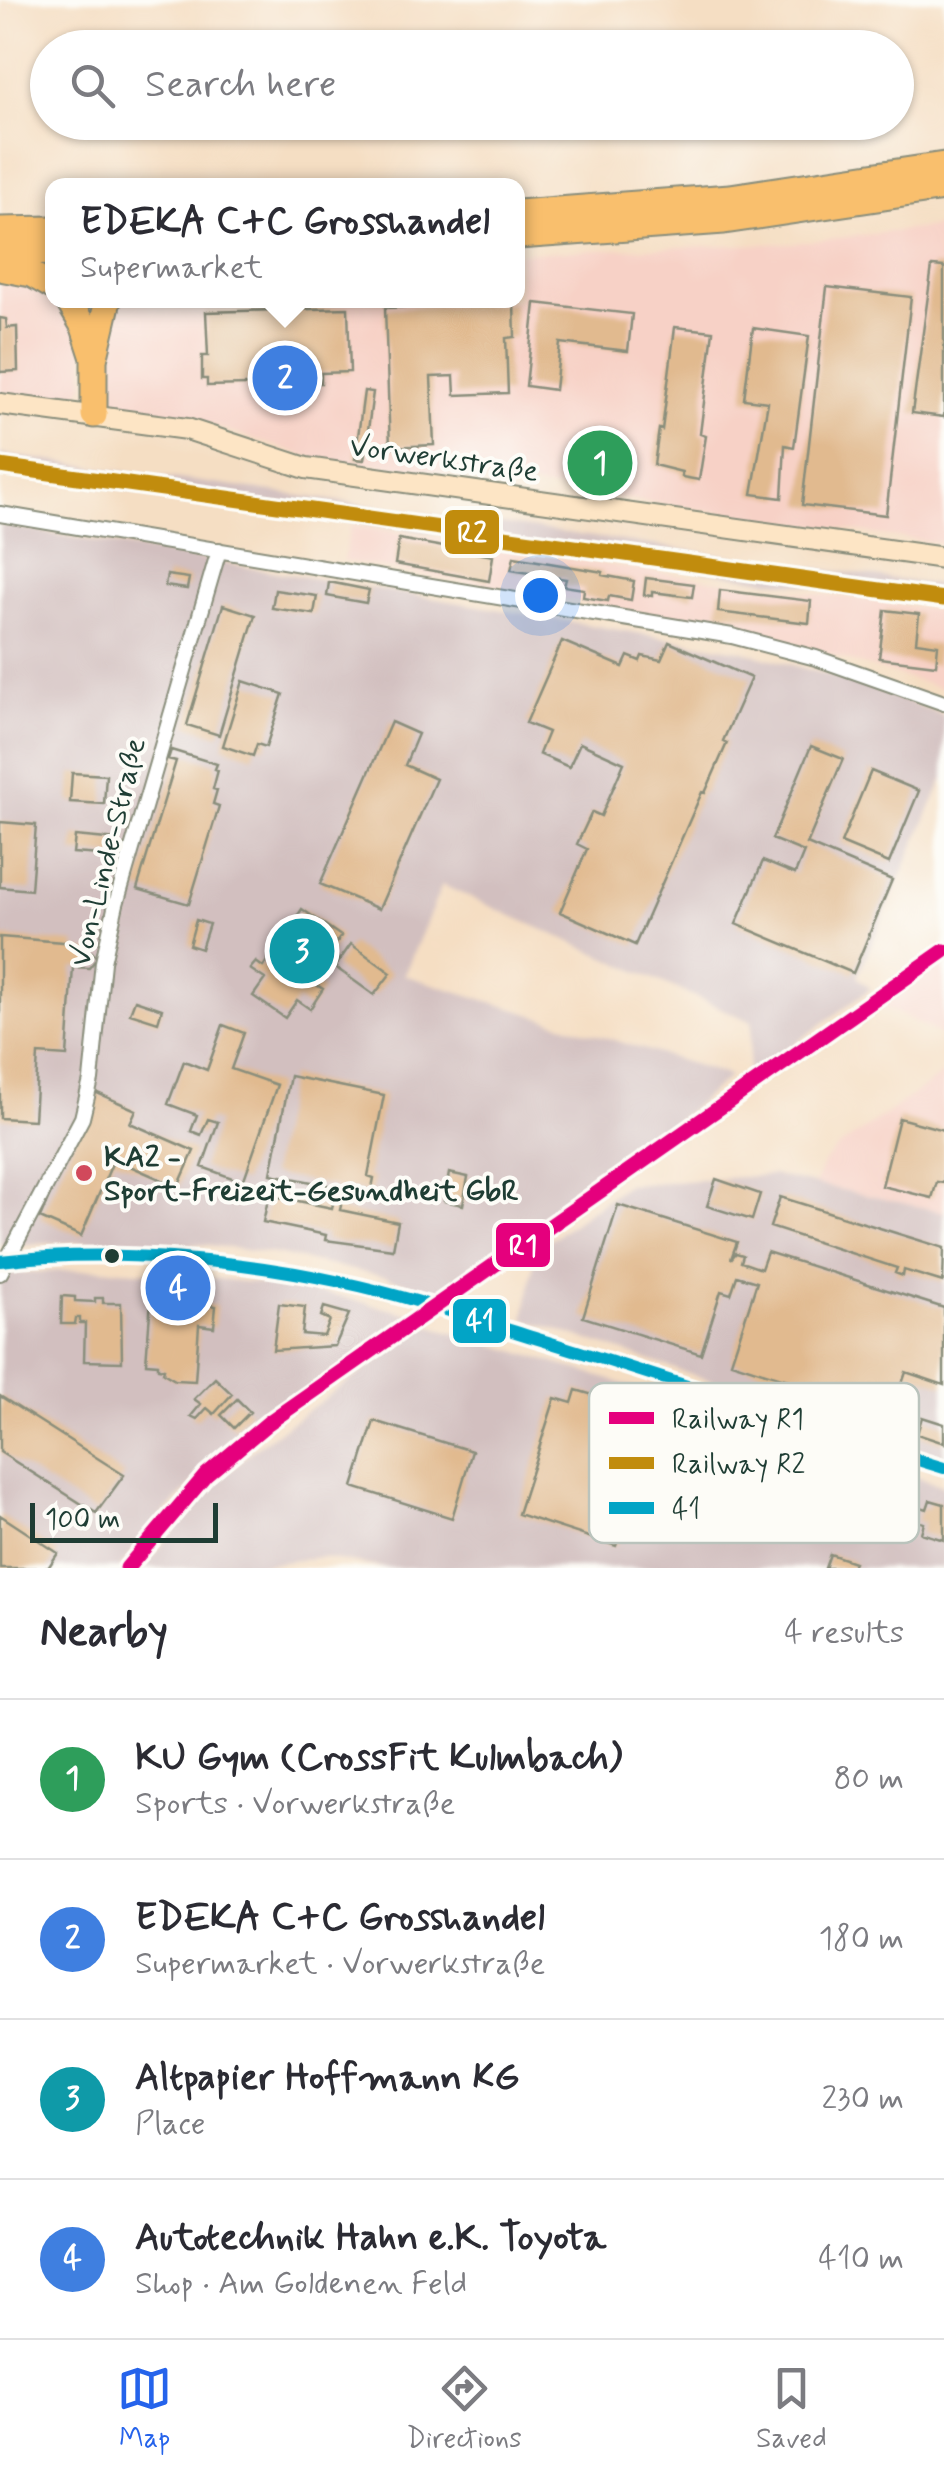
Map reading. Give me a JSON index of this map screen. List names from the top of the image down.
{
  "streets": {
    "street": ["Vorwerkstraße", "Von-Linde-Straße"]
  },
  "places": ["KA2 - Sport-Freizeit-Gesundheit GbR"],
  "lines": ["rail line R2", "rail line R1", "transit line 41"],
  "legend": ["Railway R1", "Railway R2", "41"],
  "scale_bar": "100 m",
  "page": {
    "search": "Search here",
    "popup": ["EDEKA C+C Grosshandel", "Supermarket"],
    "pins": [
      "2",
      "1",
      "3",
      "4"
    ],
    "scale": "100 m",
    "heading": ["Nearby", "4 results"],
    "list": [
      {
        "mark": "1",
        "name": "KU Gym (CrossFit Kulmbach)",
        "note": "Sports · Vorwerkstraße",
        "value": "80 m"
      },
      {
        "mark": "2",
        "name": "EDEKA C+C Grosshandel",
        "note": "Supermarket · Vorwerkstraße",
        "value": "180 m"
      },
      {
        "mark": "3",
        "name": "Altpapier Hoffmann KG",
        "note": "Place",
        "value": "230 m"
      },
      {
        "mark": "4",
        "name": "Autotechnik Hahn e.K. Toyota",
        "note": "Shop · Am Goldenen Feld",
        "value": "410 m"
      }
    ],
    "nav": ["Map", "Directions", "Saved"]
  }
}
